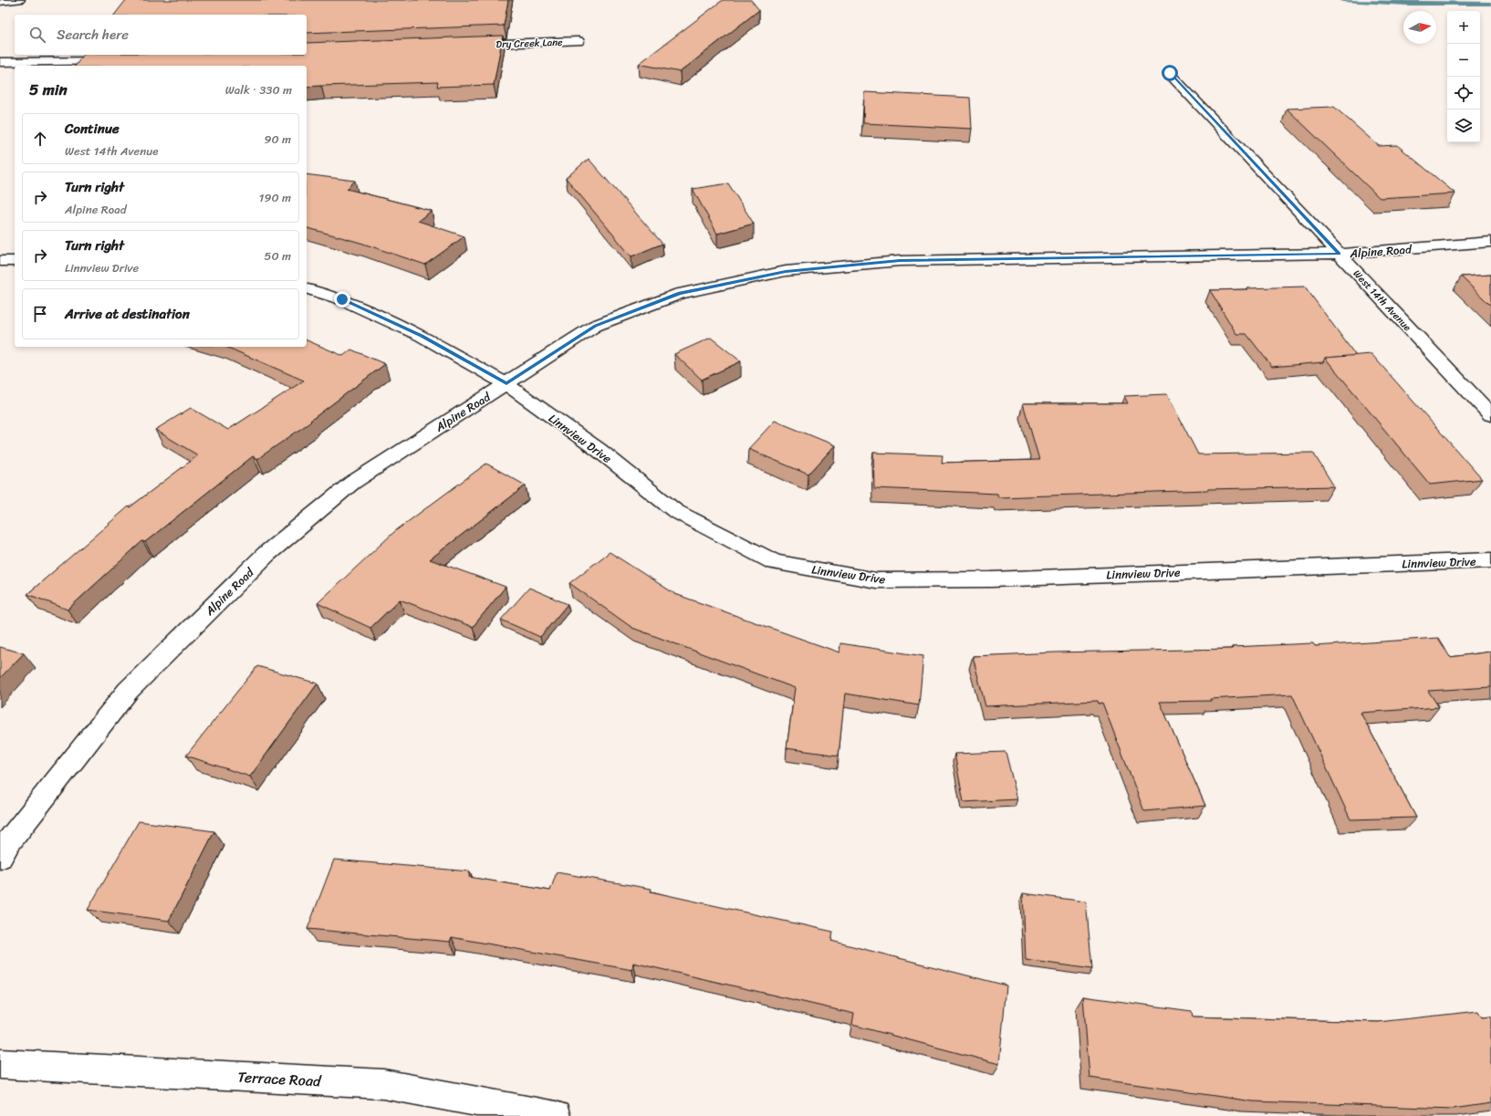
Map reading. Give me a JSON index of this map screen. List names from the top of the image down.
{
  "streets": {
    "street": [
      "Dry Creek Lane",
      "Alpine Road",
      "West 14th Avenue",
      "Linnview Drive",
      "Terrace Road"
    ]
  },
  "crossings": [
    ["Alpine Road", "West 14th Avenue"],
    ["Alpine Road", "Linnview Drive"]
  ],
  "north": "right",
  "page": {
    "map_buttons": ["+", "−"],
    "search": "Search here",
    "heading": ["5 min", "Walk · 330 m"],
    "list": [
      ["Continue", "West 14th Avenue", "90 m"],
      ["Turn right", "Alpine Road", "190 m"],
      ["Turn right", "Linnview Drive", "50 m"],
      "Arrive at destination"
    ]
  }
}
